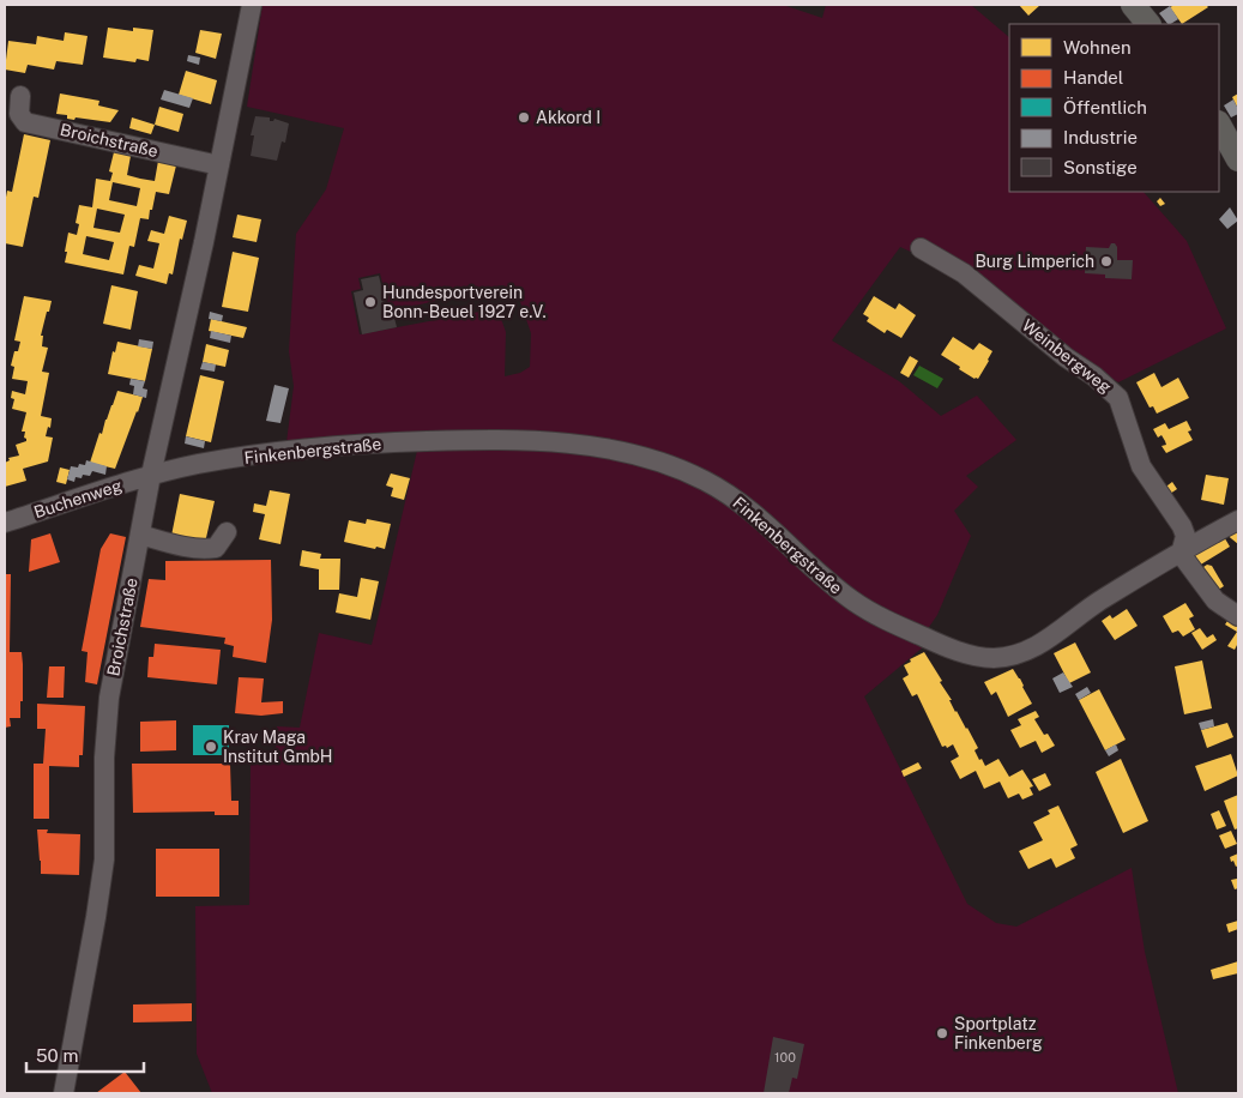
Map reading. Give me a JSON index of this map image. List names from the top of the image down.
{
  "streets": {
    "street": [
      "Broichstraße",
      "Weinbergweg",
      "Finkenbergstraße",
      "Buchenweg"
    ]
  },
  "crossings": [
    ["Broichstraße", "Finkenbergstraße"],
    ["Broichstraße", "Buchenweg"],
    ["Weinbergweg", "Finkenbergstraße"],
    ["Finkenbergstraße", "Buchenweg"]
  ],
  "places": [
    "Akkord I",
    "Burg Limperich",
    "Hundesportverein Bonn-Beuel 1927 e.V.",
    "Krav Maga Institut GmbH",
    "Sportplatz Finkenberg"
  ],
  "house_numbers": ["100"],
  "legend": [
    "Wohnen",
    "Handel",
    "Öffentlich",
    "Industrie",
    "Sonstige"
  ],
  "scale_bar": "50 m"
}
